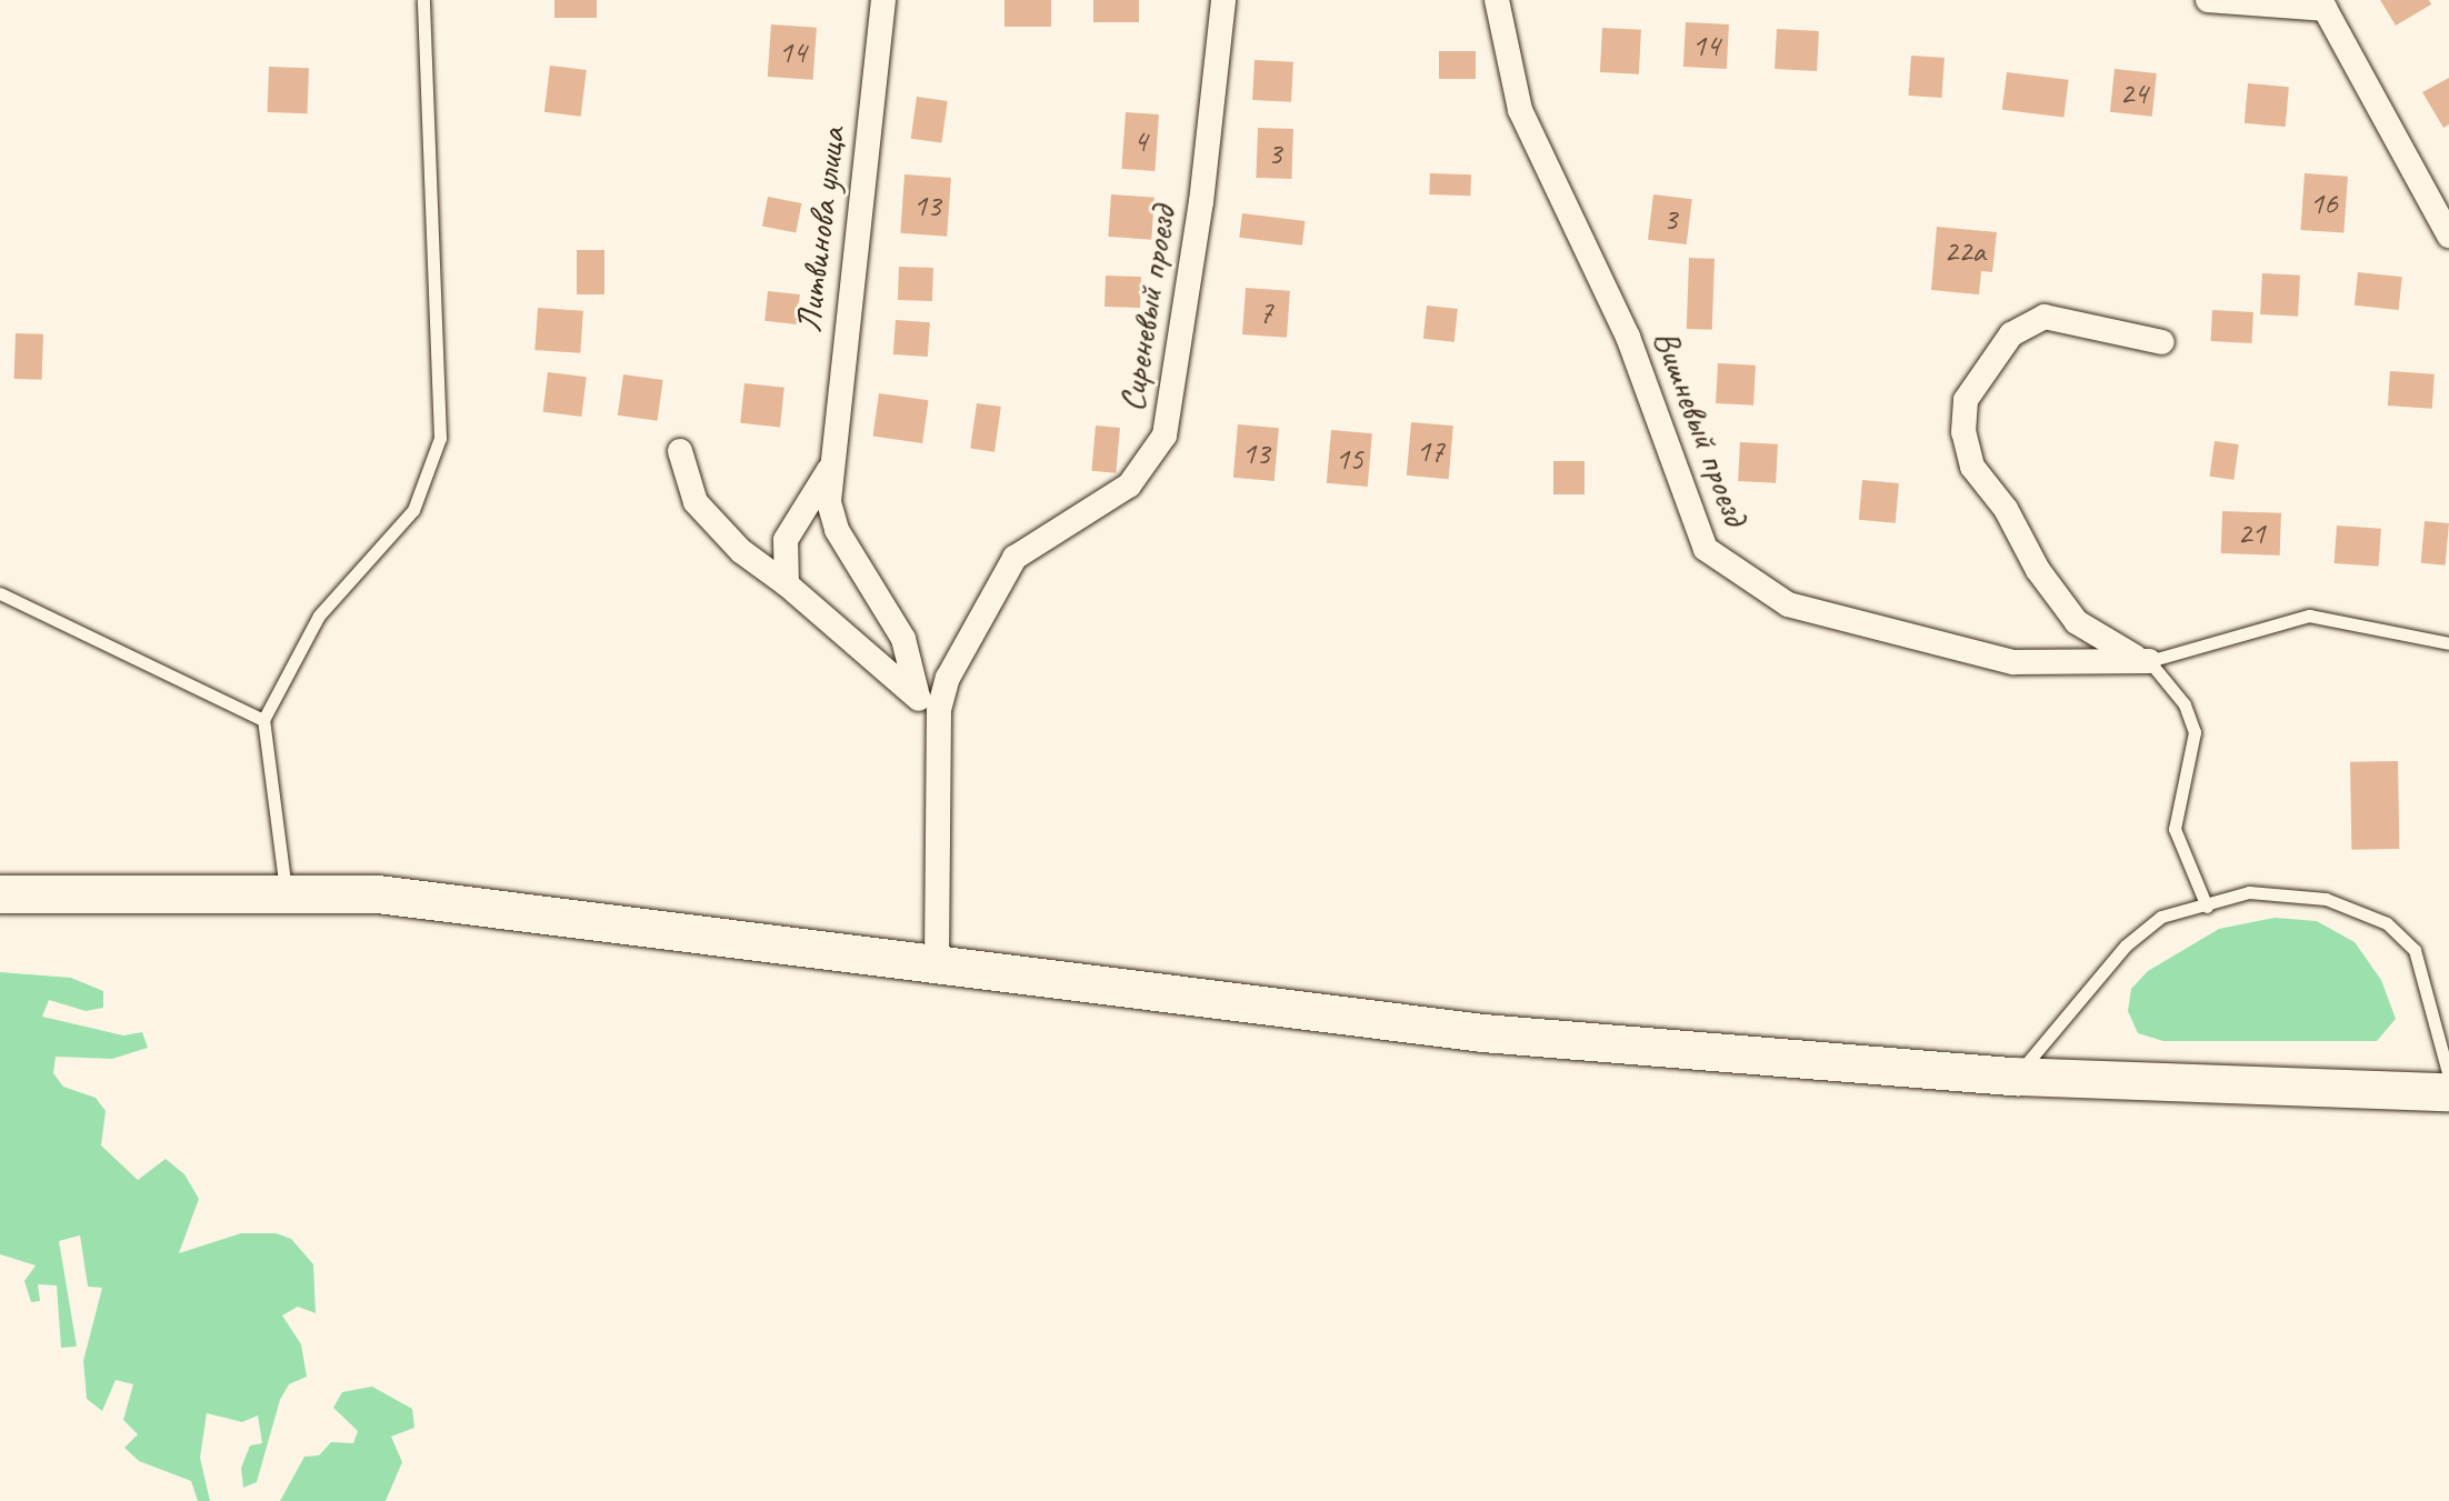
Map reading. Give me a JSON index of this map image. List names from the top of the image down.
{
  "streets": {
    "street": ["Литвинова улица", "Сиреневый проезд", "Вишневый проезд"]
  },
  "house_numbers": [
    "14",
    "14",
    "24",
    "4",
    "3",
    "16",
    "13",
    "3",
    "22а",
    "7",
    "17",
    "13",
    "15",
    "21"
  ]
}
